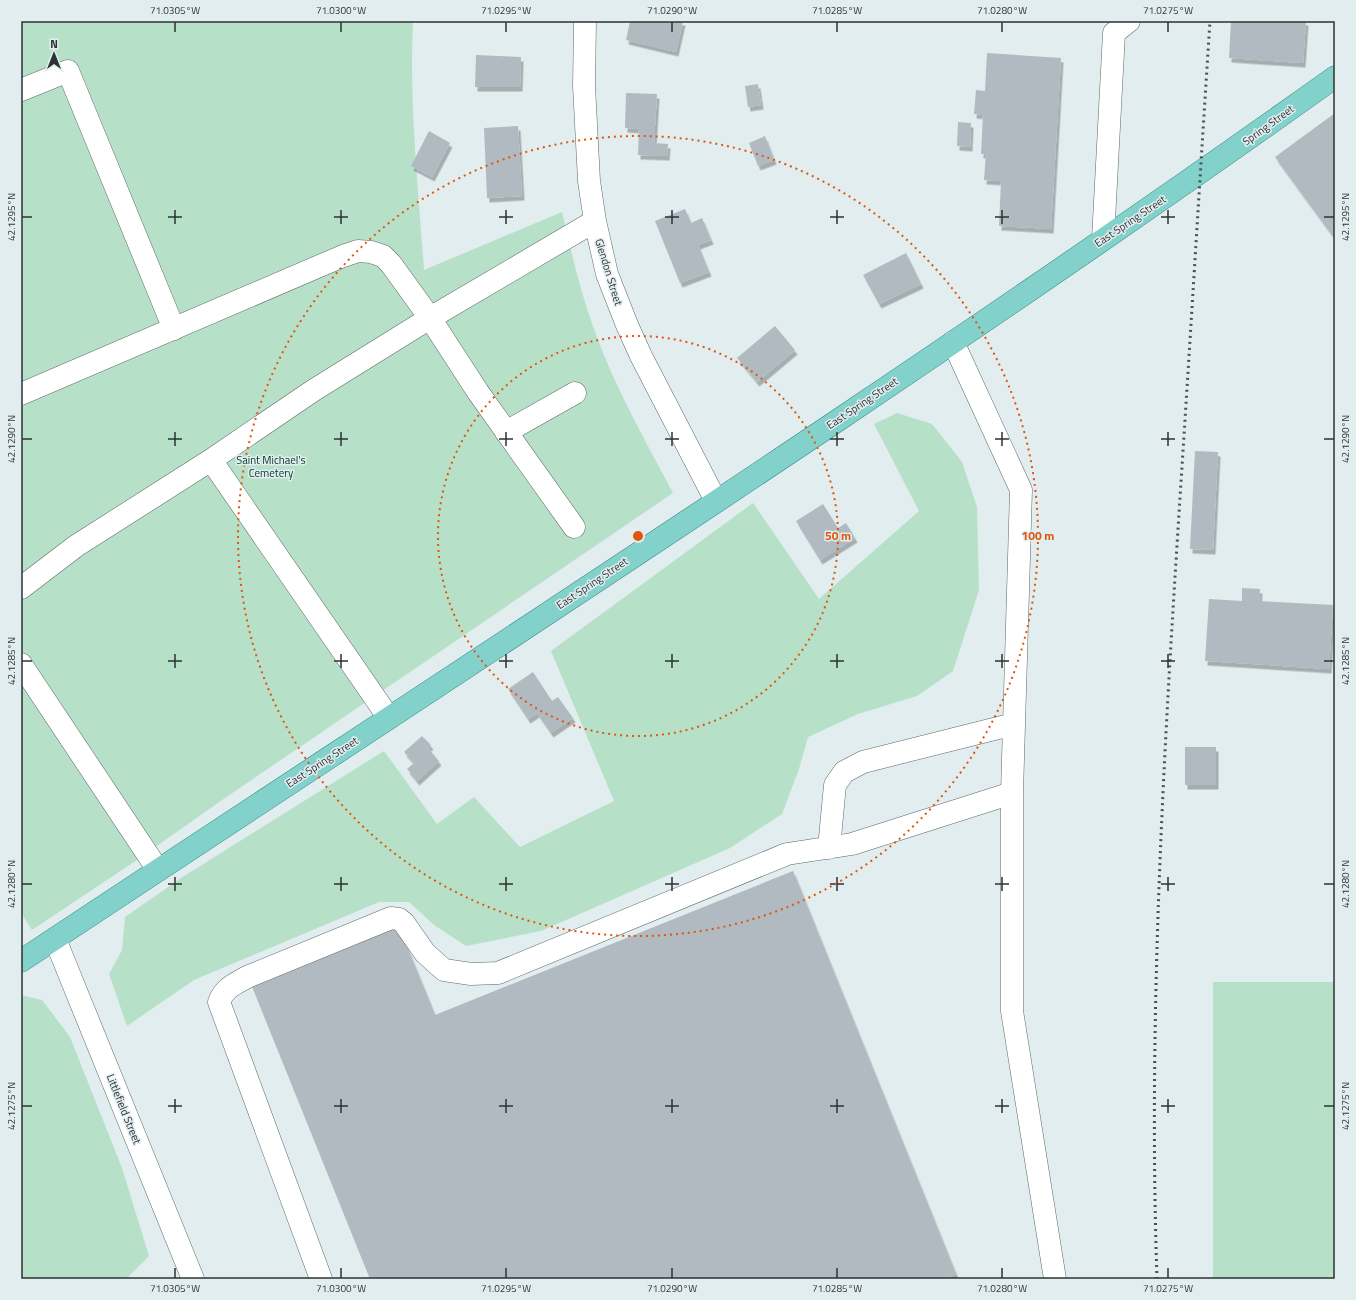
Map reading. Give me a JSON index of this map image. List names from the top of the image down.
{
  "streets": {
    "main road": ["Spring Street", "East Spring Street"],
    "street": ["Glendon Street", "Littlefield Street"]
  },
  "crossings": [
    ["Spring Street", "East Spring Street"],
    ["East Spring Street", "Glendon Street"],
    ["East Spring Street", "Littlefield Street"]
  ],
  "parks": ["Saint Michael's Cemetery"],
  "north": "top",
  "coordinates": [
    "71.0305°W",
    "71.0300°W",
    "71.0295°W",
    "71.0290°W",
    "71.0285°W",
    "71.0280°W",
    "71.0275°W",
    "42.1295°N",
    "42.1290°N",
    "42.1285°N",
    "42.1280°N",
    "42.1275°N"
  ],
  "rings": ["50 m", "100 m"]
}
